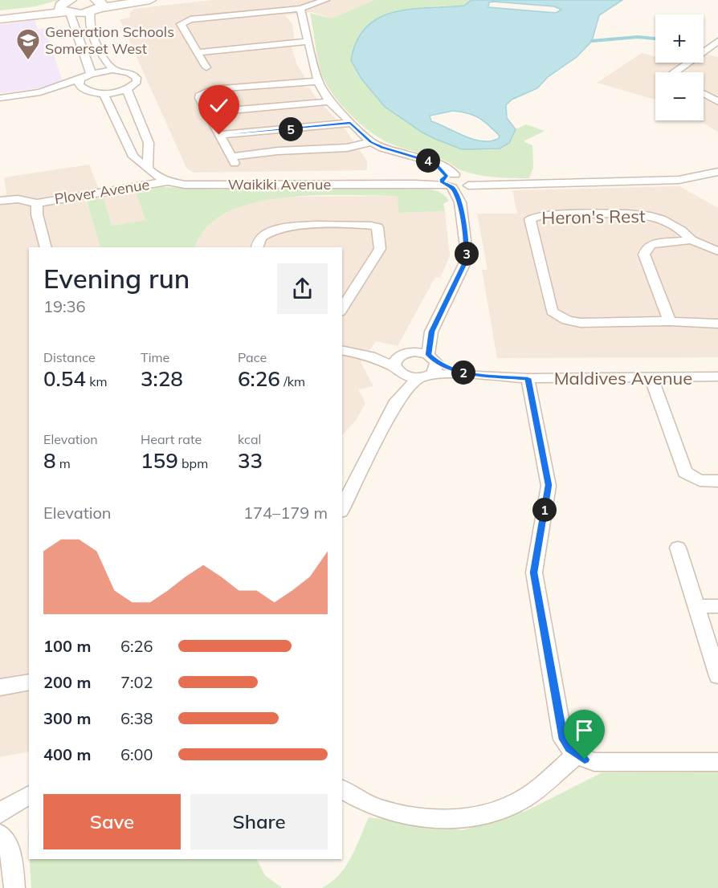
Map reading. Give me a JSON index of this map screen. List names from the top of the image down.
{
  "streets": {
    "street": [
      "Waikiki Avenue",
      "Plover Avenue",
      "Heron's Rest",
      "Maldives Avenue"
    ]
  },
  "crossings": [
    ["Waikiki Avenue", "Plover Avenue"]
  ],
  "places": {
    "school or university": ["Generation Schools Somerset West"]
  },
  "page": {
    "map_buttons": ["+", "−"],
    "pins": [
      "5",
      "4",
      "3",
      "2",
      "1"
    ],
    "heading": ["Evening run", "19:36"],
    "stats": [
      ["Distance", "0.54 km"],
      ["Time", "3:28"],
      ["Pace", "6:26 /km"],
      ["Elevation", "8 m"],
      ["Heart rate", "159 bpm"],
      ["kcal", "33"]
    ],
    "chart": ["Elevation", "174–179 m"],
    "list": [
      {
        "name": "100 m",
        "note": "6:26"
      },
      {
        "name": "200 m",
        "note": "7:02"
      },
      {
        "name": "300 m",
        "note": "6:38"
      },
      {
        "name": "400 m",
        "note": "6:00"
      }
    ],
    "buttons": ["Save", "Share"]
  }
}
